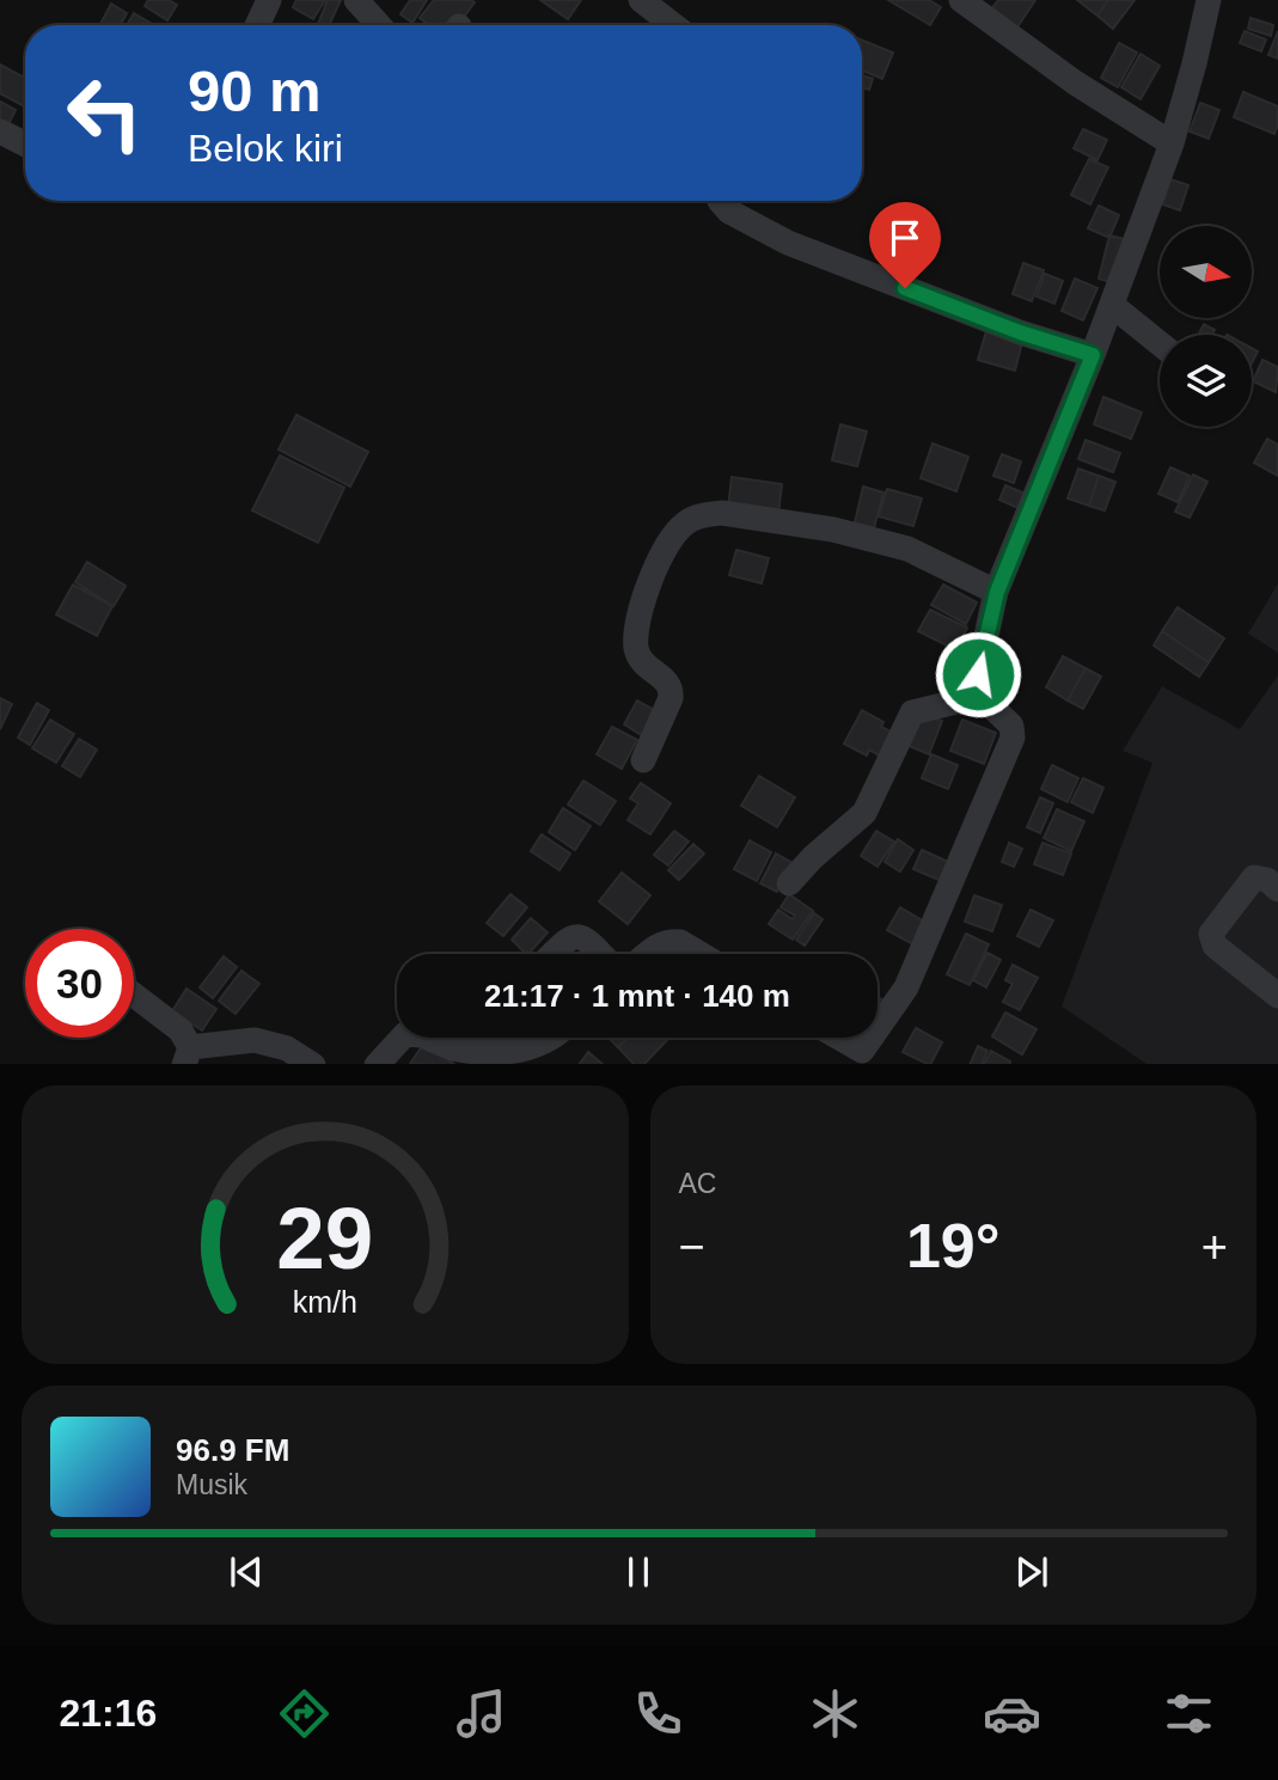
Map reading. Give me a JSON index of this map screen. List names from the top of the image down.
{
  "north": "right",
  "page": {
    "turn": ["90 m", "Belok kiri"],
    "limit": "30",
    "trip": "21:17 · 1 mnt · 140 m",
    "tile": "AC",
    "heat": ["−", "19°", "+"],
    "song": ["96.9 FM", "Musik"],
    "tabs": "21:16",
    "gauge": ["29", "km/h"]
  }
}
